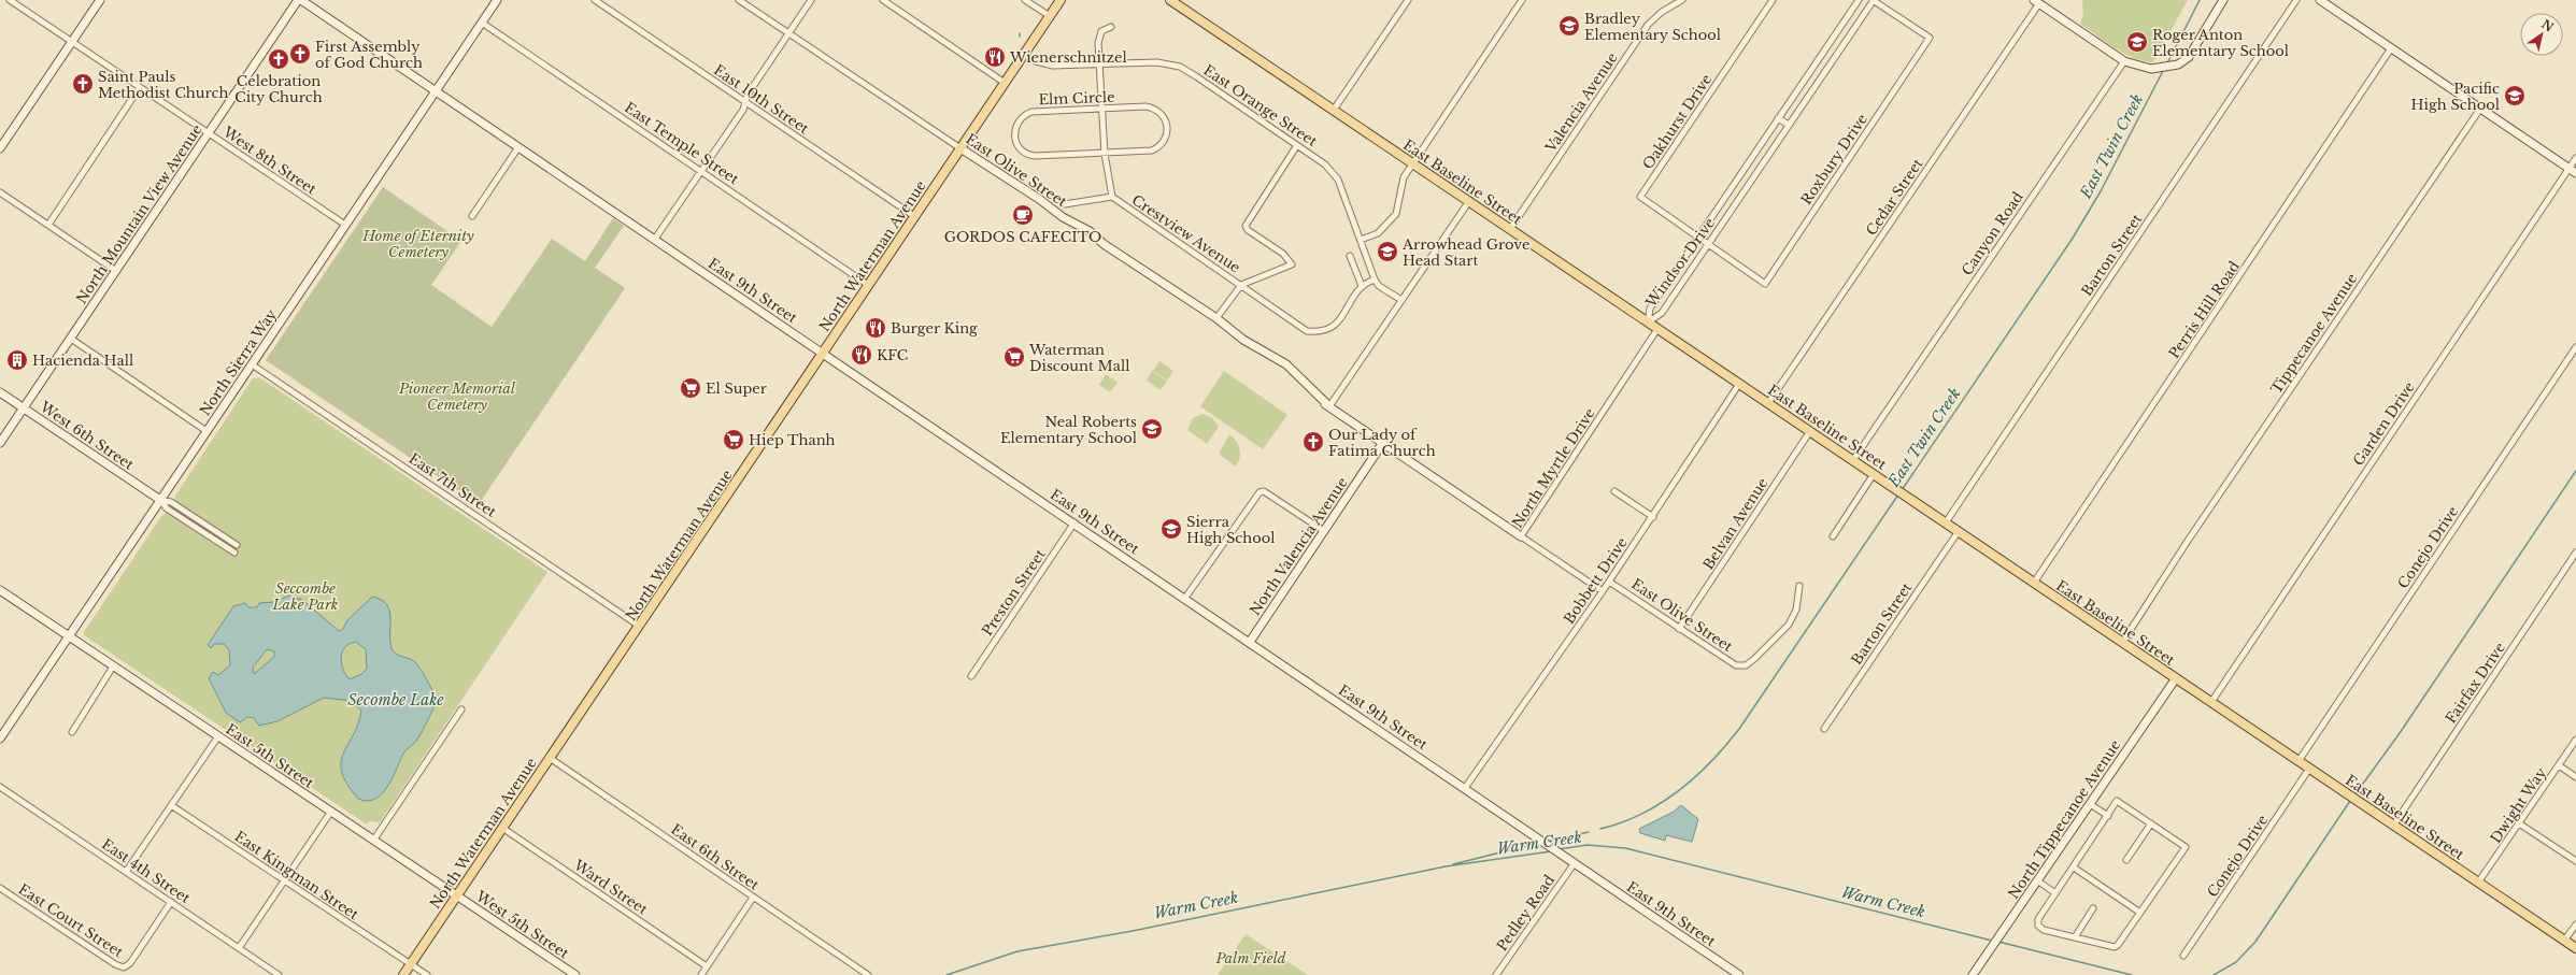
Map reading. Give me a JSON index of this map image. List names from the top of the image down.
{
  "streets": {
    "main road": ["East Baseline Street", "North Waterman Avenue"],
    "street": [
      "Elm Circle",
      "East 10th Street",
      "Valencia Avenue",
      "East Orange Street",
      "Oakhurst Drive",
      "East Temple Street",
      "Roxbury Drive",
      "West 8th Street",
      "East Olive Street",
      "Cedar Street",
      "North Mountain View Avenue",
      "Crestview Avenue",
      "Canyon Road",
      "Barton Street",
      "Windsor Drive",
      "East 9th Street",
      "Perris Hill Road",
      "Tippecanoe Avenue",
      "North Sierra Way",
      "Garden Drive",
      "West 6th Street",
      "North Myrtle Drive",
      "East 7th Street",
      "Belvan Avenue",
      "North Valencia Avenue",
      "Conejo Drive",
      "Bobbett Drive",
      "Preston Street",
      "Fairfax Drive",
      "East 5th Street",
      "Dwight Way",
      "North Tippecanoe Avenue",
      "East 6th Street",
      "East 4th Street",
      "East Kingman Street",
      "Ward Street",
      "Pedley Road",
      "East Court Street",
      "West 5th Street"
    ]
  },
  "crossings": [
    ["East 10th Street", "North Waterman Avenue"],
    ["Valencia Avenue", "East Baseline Street"],
    ["East Orange Street", "Crestview Avenue"],
    ["East Orange Street", "North Waterman Avenue"],
    ["Oakhurst Drive", "Roxbury Drive"],
    ["Oakhurst Drive", "Windsor Drive"],
    ["East Temple Street", "North Waterman Avenue"],
    ["East Temple Street", "North Sierra Way"],
    ["Roxbury Drive", "Windsor Drive"],
    ["West 8th Street", "North Mountain View Avenue"],
    ["West 8th Street", "North Sierra Way"],
    ["East Olive Street", "North Waterman Avenue"],
    ["East Olive Street", "North Myrtle Drive"],
    ["East Olive Street", "Belvan Avenue"],
    ["East Olive Street", "North Valencia Avenue"],
    ["East Olive Street", "Bobbett Drive"],
    ["East Baseline Street", "Cedar Street"],
    ["East Baseline Street", "Canyon Road"],
    ["East Baseline Street", "Barton Street"],
    ["East Baseline Street", "Windsor Drive"],
    ["East Baseline Street", "Perris Hill Road"],
    ["East Baseline Street", "Tippecanoe Avenue"],
    ["East Baseline Street", "Garden Drive"],
    ["East Baseline Street", "North Myrtle Drive"],
    ["East Baseline Street", "Belvan Avenue"],
    ["East Baseline Street", "Conejo Drive"],
    ["East Baseline Street", "Bobbett Drive"],
    ["East Baseline Street", "Fairfax Drive"],
    ["East Baseline Street", "Dwight Way"],
    ["East Baseline Street", "North Tippecanoe Avenue"],
    ["North Mountain View Avenue", "East 9th Street"],
    ["North Mountain View Avenue", "West 6th Street"],
    ["North Waterman Avenue", "East 9th Street"],
    ["North Waterman Avenue", "East 7th Street"],
    ["North Waterman Avenue", "East 5th Street"],
    ["North Waterman Avenue", "East 6th Street"],
    ["North Waterman Avenue", "East Kingman Street"],
    ["North Waterman Avenue", "Ward Street"],
    ["North Waterman Avenue", "West 5th Street"],
    ["East 9th Street", "North Sierra Way"],
    ["East 9th Street", "North Valencia Avenue"],
    ["East 9th Street", "Bobbett Drive"],
    ["East 9th Street", "Preston Street"],
    ["East 9th Street", "Pedley Road"],
    ["North Sierra Way", "West 6th Street"],
    ["North Sierra Way", "East 7th Street"],
    ["North Sierra Way", "East 5th Street"],
    ["North Myrtle Drive", "Bobbett Drive"],
    ["East 5th Street", "West 5th Street"],
    ["East 4th Street", "East Court Street"]
  ],
  "water": ["East Twin Creek", "Secombe Lake", "Warm Creek"],
  "parks": [
    "Home of Eternity Cemetery",
    "Pioneer Memorial Cemetery",
    "Seccombe Lake Park",
    "Palm Field"
  ],
  "places": {
    "school or university": [
      "Bradley Elementary School",
      "Roger Anton Elementary School",
      "Pacific High School",
      "Arrowhead Grove Head Start",
      "Neal Roberts Elementary School",
      "Sierra High School"
    ],
    "church": [
      "First Assembly of God Church",
      "Celebration City Church",
      "Saint Pauls Methodist Church",
      "Our Lady of Fatima Church"
    ],
    "restaurant": ["Wienerschnitzel", "Burger King", "KFC"],
    "cafe": ["GORDOS CAFECITO"],
    "supermarket": ["Waterman Discount Mall", "El Super", "Hiep Thanh"],
    "building": ["Hacienda Hall"]
  },
  "north": "top right"
}
